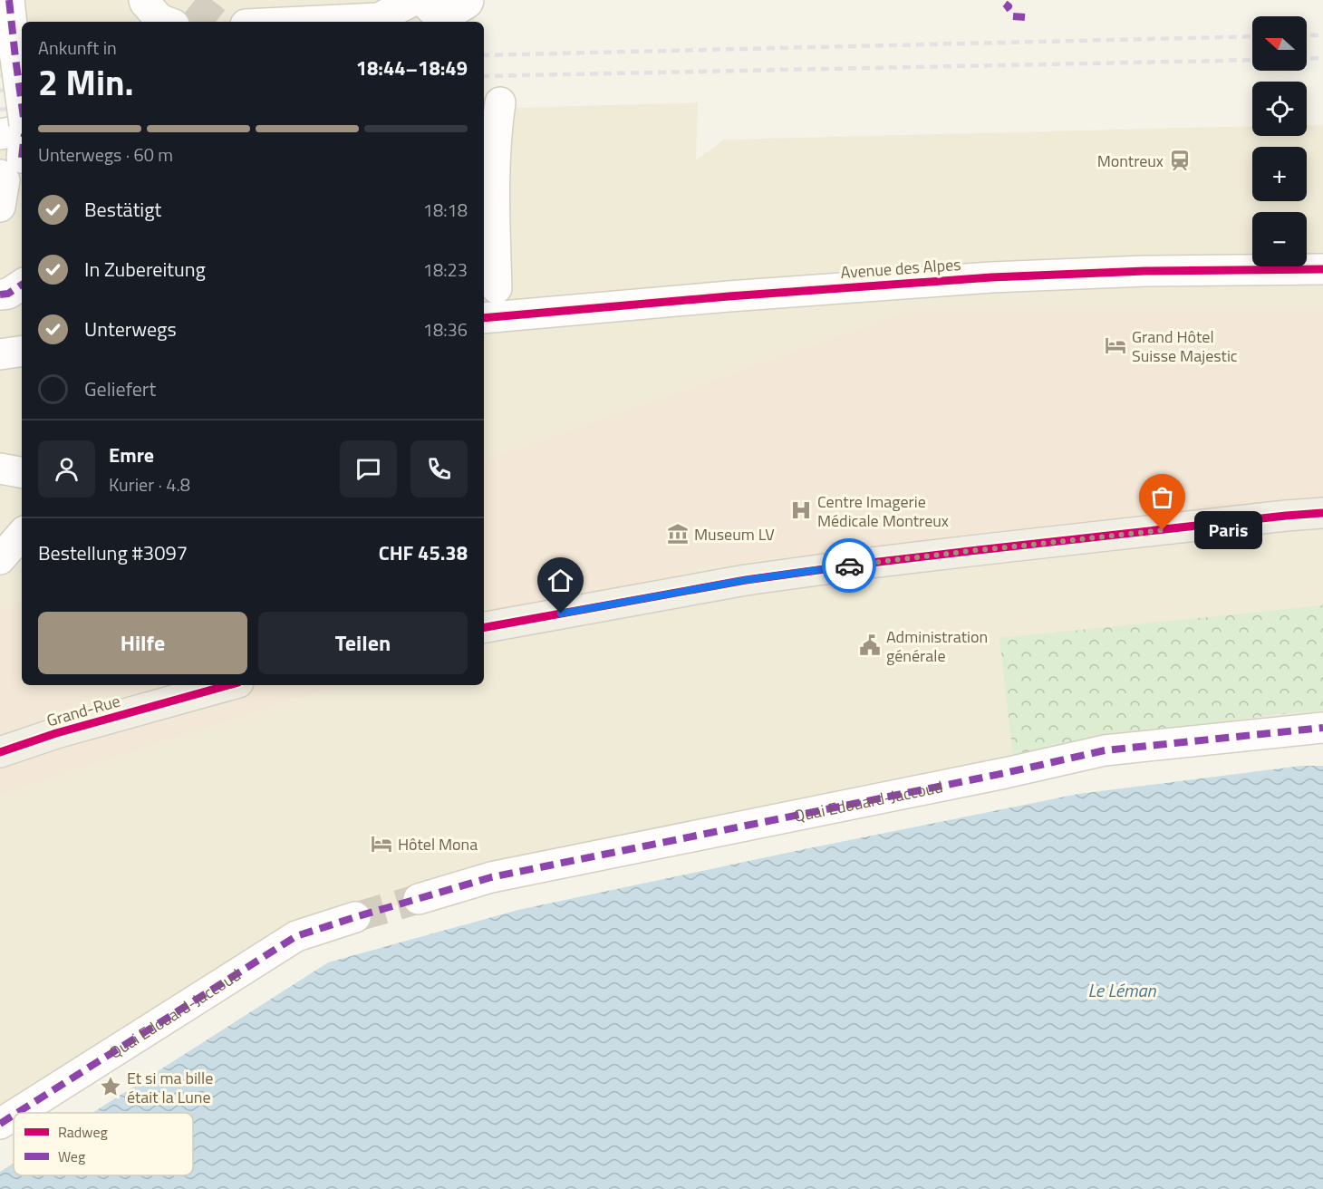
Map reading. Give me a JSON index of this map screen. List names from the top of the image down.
{
  "streets": {
    "main road": ["Grand-Rue"],
    "street": ["Avenue des Alpes", "Quai Edouard-Jaccoud"]
  },
  "water": ["Le Léman"],
  "places": {
    "station": ["Montreux"],
    "hotel": ["Grand Hôtel Suisse Majestic", "Hôtel Mona"],
    "hospital": ["Centre Imagerie Médicale Montreux"],
    "other": ["Paris"],
    "museum": ["Museum LV"],
    "public building": ["Administration générale"],
    "place": ["Et si ma bille était la Lune"]
  },
  "legend": ["Radweg", "Weg"],
  "north": "left",
  "page": {
    "map_buttons": ["+", "−"],
    "heading": ["2 Min.", "Ankunft in", "18:44–18:49"],
    "panel": [
      "Emre",
      "Kurier · 4.8",
      "Bestellung #3097",
      "CHF 45.38"
    ],
    "bar": "Unterwegs · 60 m",
    "list": [
      ["Bestätigt", "18:18"],
      ["In Zubereitung", "18:23"],
      ["Unterwegs", "18:36"],
      "Geliefert"
    ],
    "bubble": "Paris",
    "buttons": ["Hilfe", "Teilen"]
  }
}
